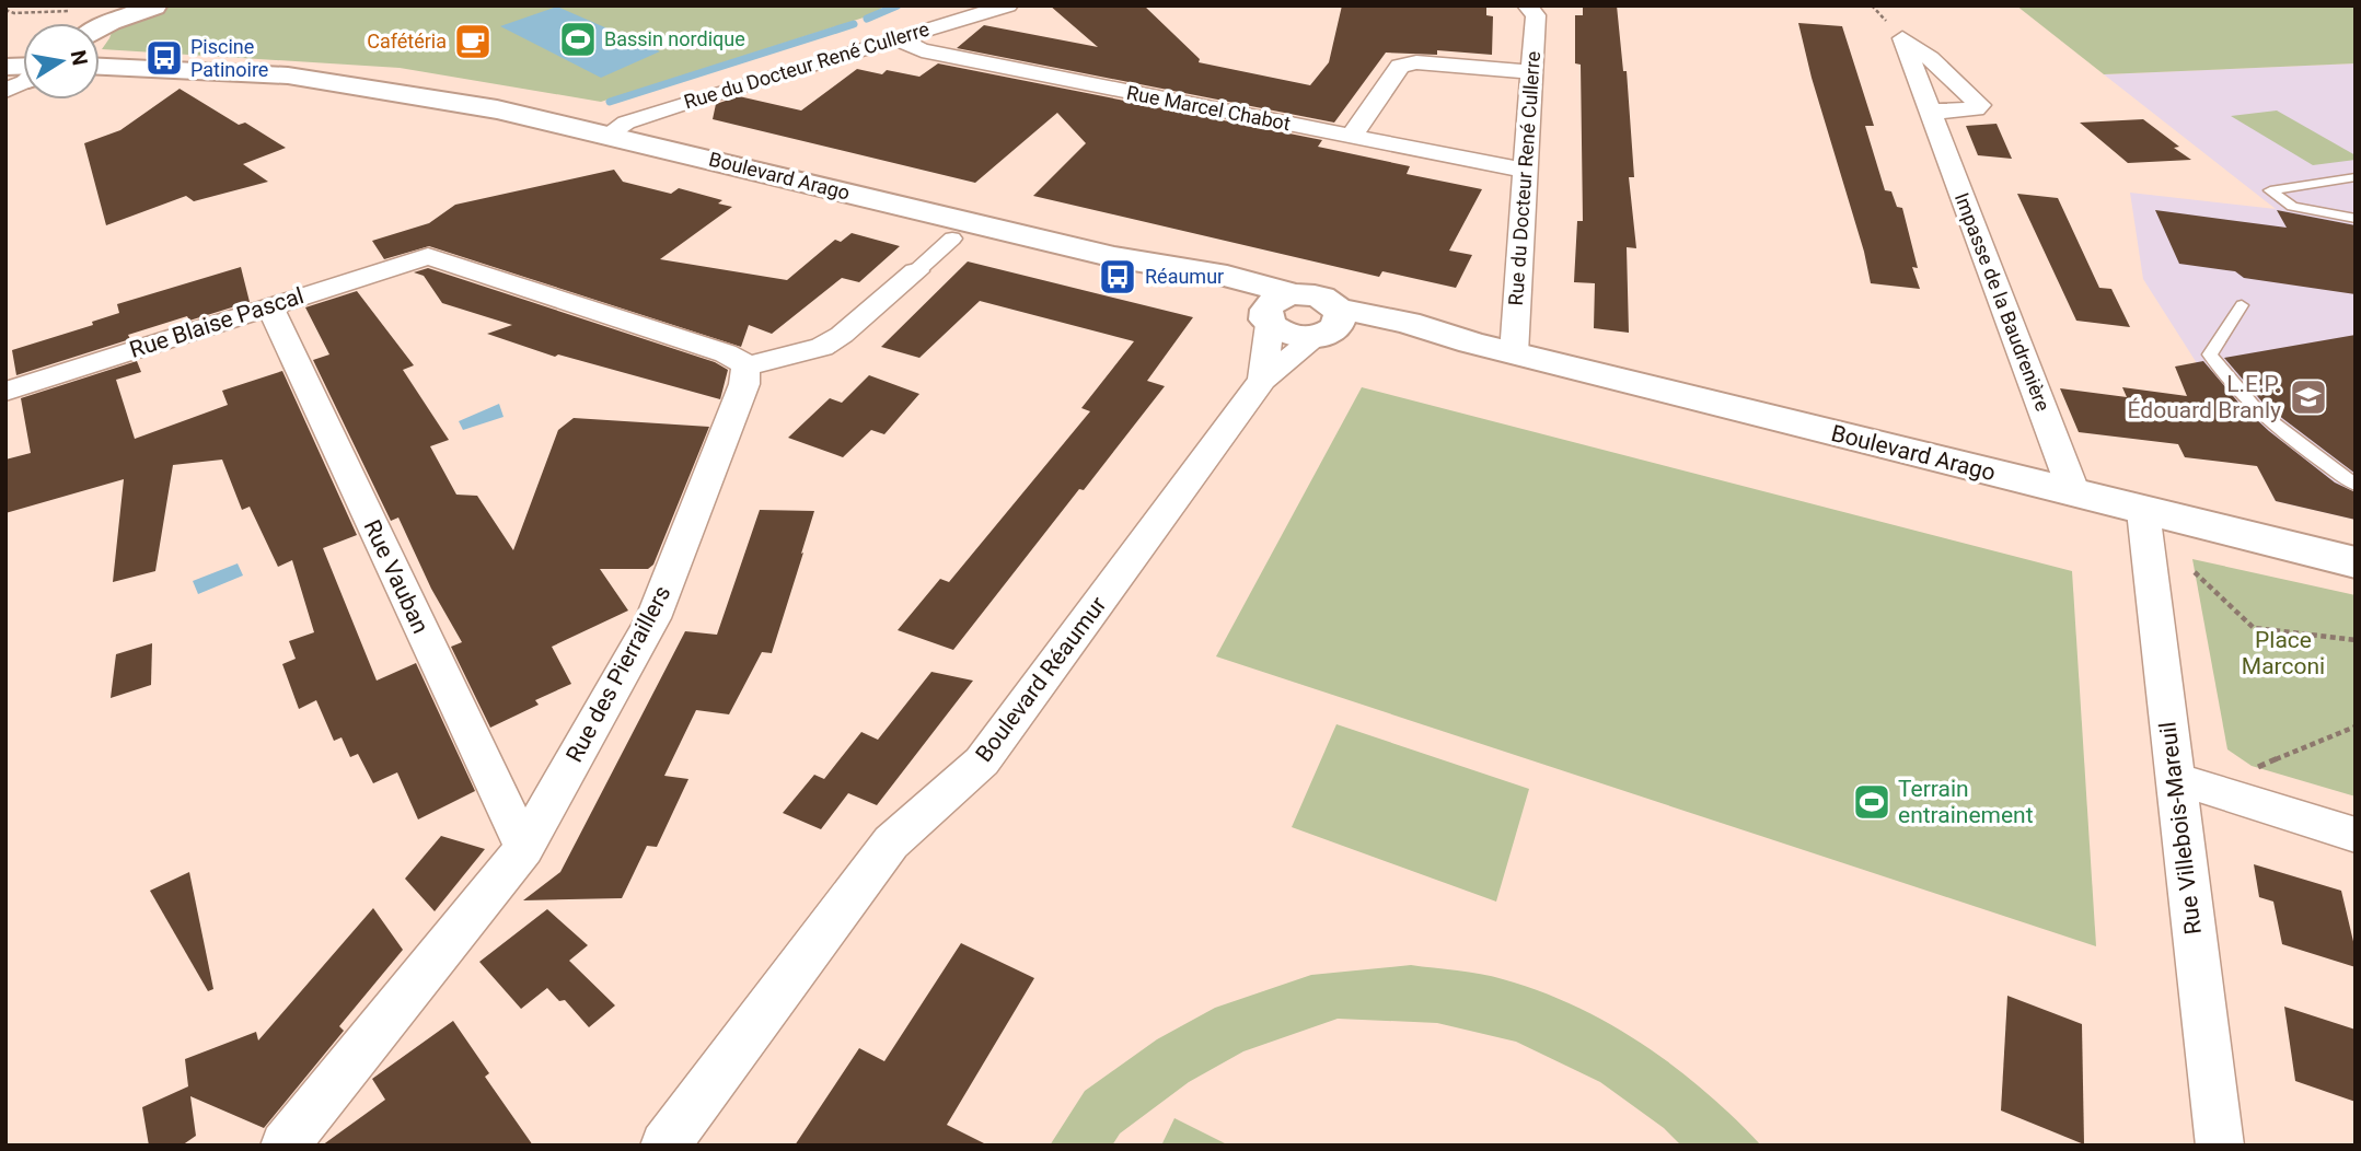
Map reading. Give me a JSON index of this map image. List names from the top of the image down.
{
  "streets": {
    "main road": ["Boulevard Arago"],
    "street": [
      "Rue du Docteur René Cullerre",
      "Rue Marcel Chabot",
      "Impasse de la Baudrenière",
      "Rue Blaise Pascal",
      "Rue Vauban",
      "Rue des Pierraillers",
      "Boulevard Réaumur",
      "Rue Villebois-Mareuil"
    ]
  },
  "crossings": [
    ["Rue du Docteur René Cullerre", "Rue Marcel Chabot"],
    ["Rue du Docteur René Cullerre", "Boulevard Arago"],
    ["Boulevard Arago", "Impasse de la Baudrenière"],
    ["Boulevard Arago", "Boulevard Réaumur"],
    ["Boulevard Arago", "Rue Villebois-Mareuil"],
    ["Rue Blaise Pascal", "Rue Vauban"],
    ["Rue Blaise Pascal", "Rue des Pierraillers"],
    ["Rue Vauban", "Rue des Pierraillers"]
  ],
  "parks": ["Place Marconi"],
  "places": {
    "sports": ["Bassin nordique", "Terrain entrainement"],
    "cafe": ["Cafétéria"],
    "bus stop": ["Piscine Patinoire", "Réaumur"],
    "school or university": ["L.E.P. Édouard Branly"]
  },
  "north": "right"
}
